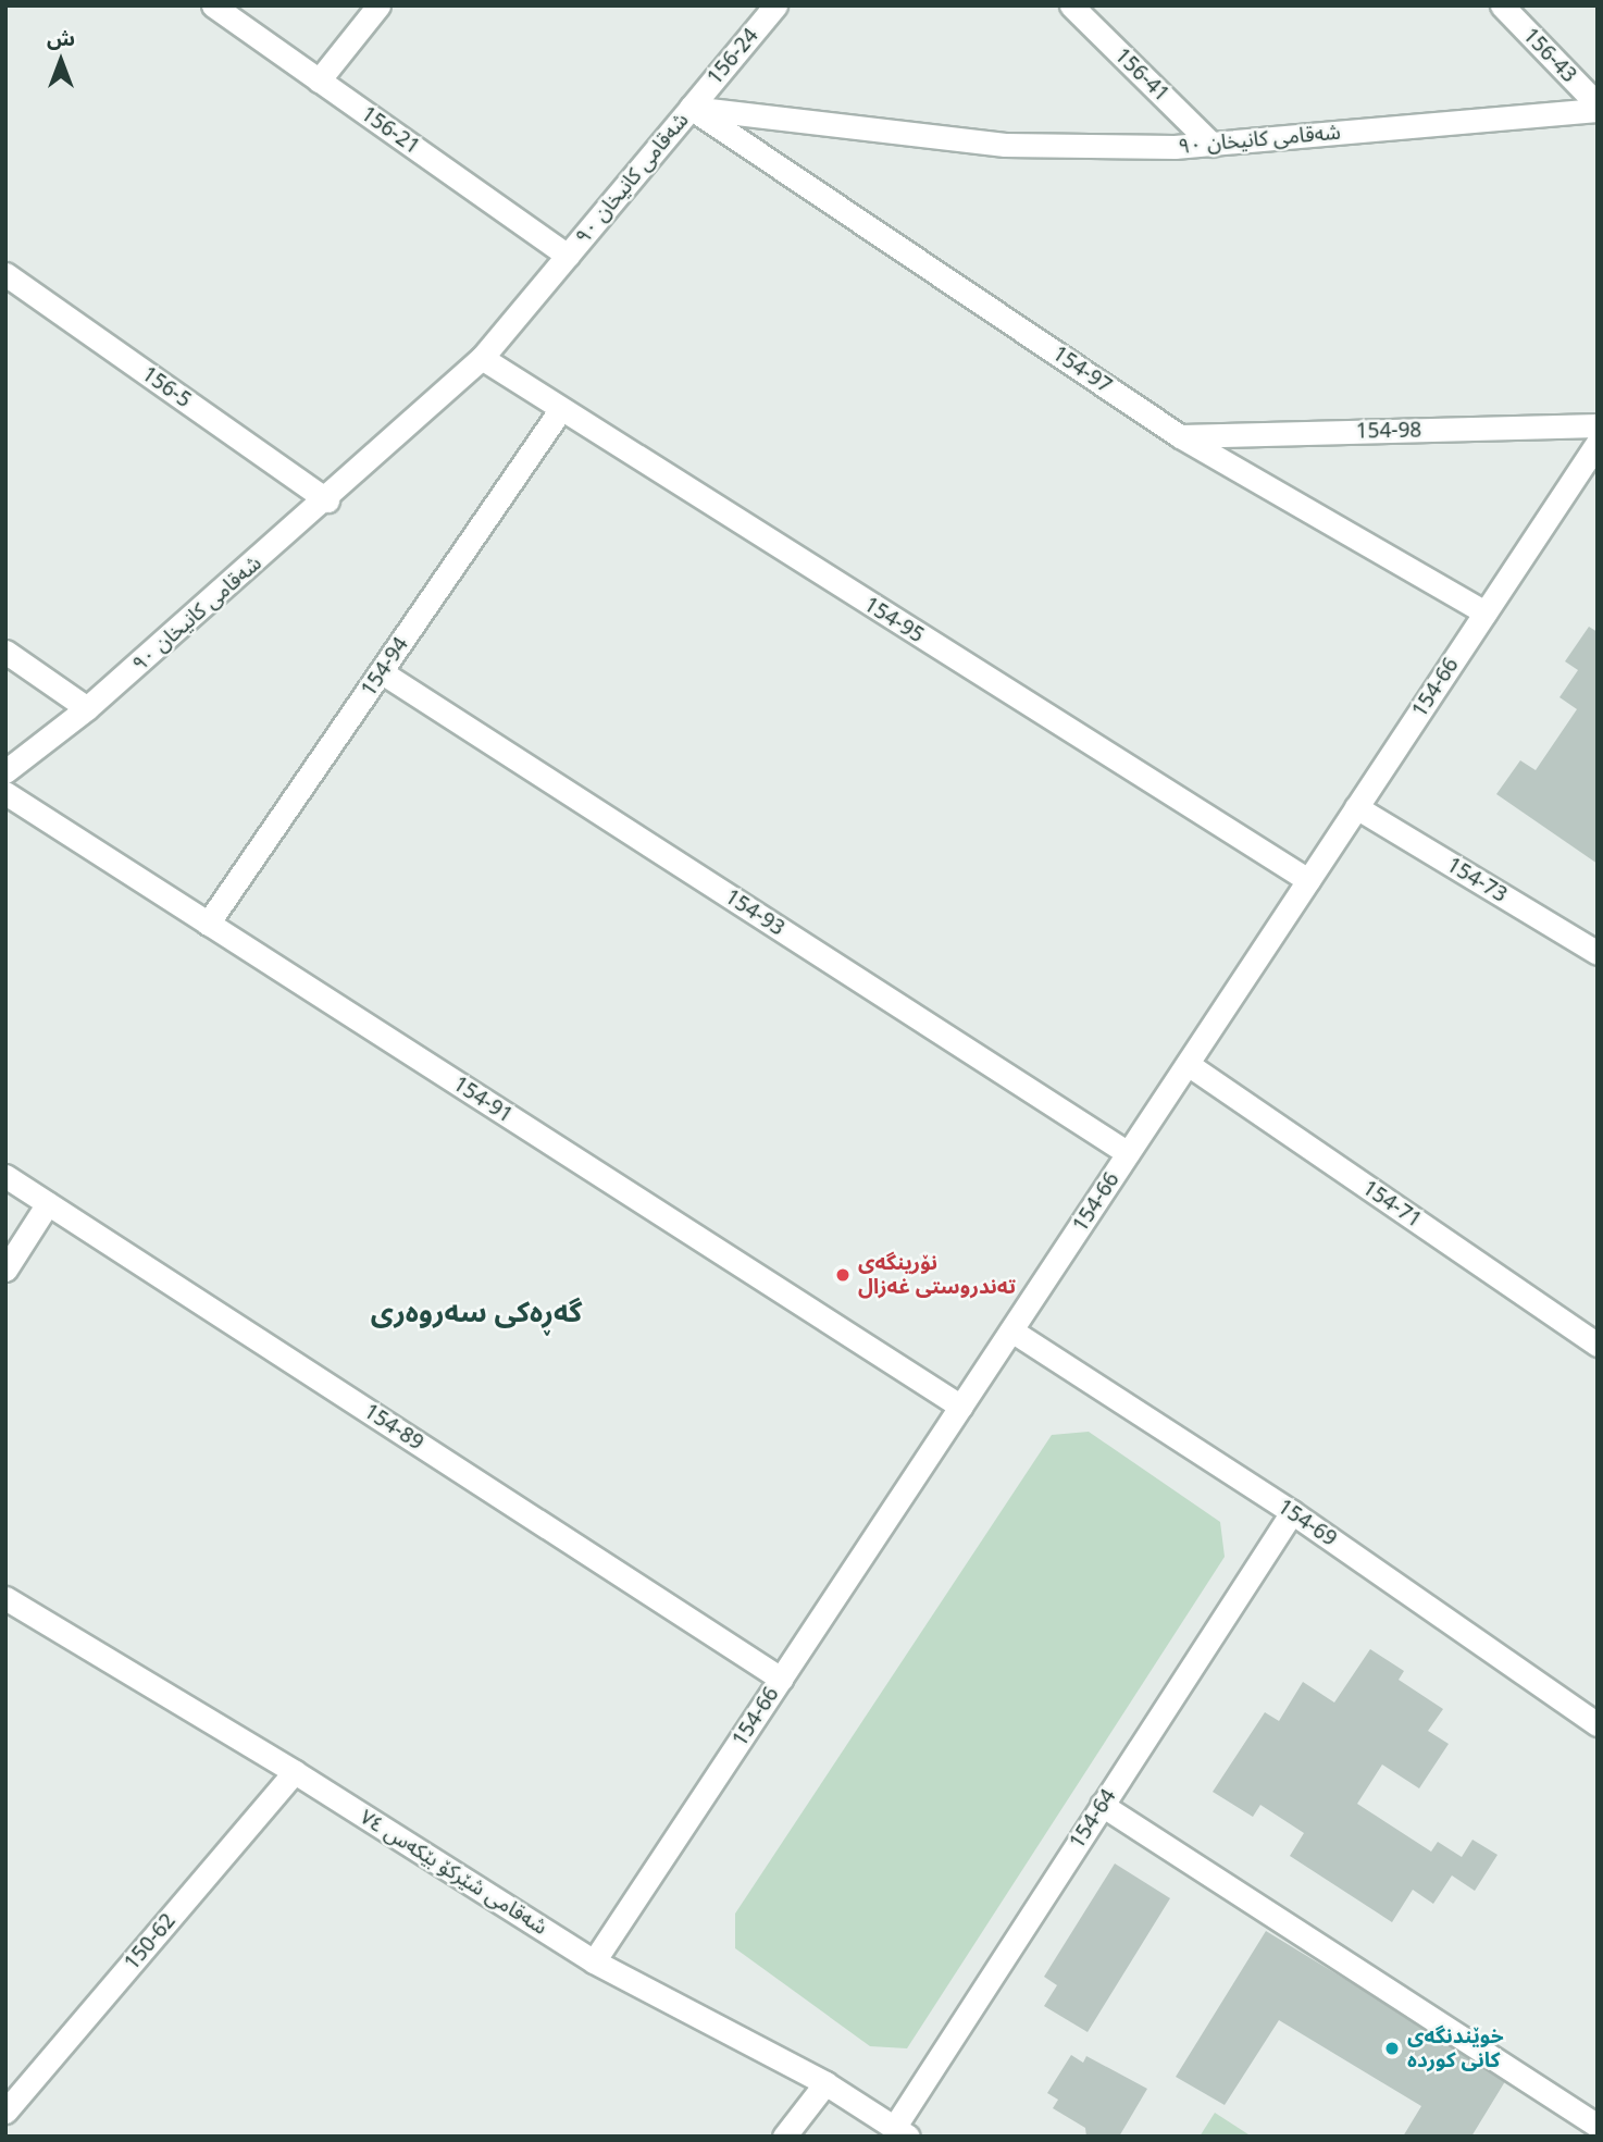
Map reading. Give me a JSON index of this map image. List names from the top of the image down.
{
  "streets": {
    "street": [
      "156-43",
      "156-24",
      "156-41",
      "156-21",
      "شەقامی کانیخان ٩٠",
      "154-97",
      "156-5",
      "154-98",
      "154-95",
      "154-94",
      "154-66",
      "154-73",
      "154-93",
      "154-91",
      "154-71",
      "154-89",
      "154-69",
      "154-64",
      "شەقامی شێرکۆ بێکەس ٧٤",
      "150-62"
    ]
  },
  "crossings": [
    ["156-43", "شەقامی کانیخان ٩٠"],
    ["156-24", "شەقامی کانیخان ٩٠"],
    ["156-24", "154-97"],
    ["156-41", "شەقامی کانیخان ٩٠"],
    ["156-21", "شەقامی کانیخان ٩٠"],
    ["شەقامی کانیخان ٩٠", "154-97"],
    ["شەقامی کانیخان ٩٠", "156-5"],
    ["شەقامی کانیخان ٩٠", "154-95"],
    ["154-97", "154-98"],
    ["154-97", "154-66"],
    ["154-95", "154-94"],
    ["154-95", "154-66"],
    ["154-94", "154-93"],
    ["154-94", "154-91"],
    ["154-66", "154-73"],
    ["154-66", "154-93"],
    ["154-66", "154-91"],
    ["154-66", "154-71"],
    ["154-66", "154-89"],
    ["154-66", "154-69"],
    ["154-66", "شەقامی شێرکۆ بێکەس ٧٤"],
    ["154-69", "154-64"],
    ["154-64", "شەقامی شێرکۆ بێکەس ٧٤"],
    ["شەقامی شێرکۆ بێکەس ٧٤", "150-62"]
  ],
  "districts": ["گەڕەکی سەروەری"],
  "places": ["نۆرینگەی تەندروستی غەزال", "خوێندنگەی کانی کوردە"],
  "north": "top"
}
